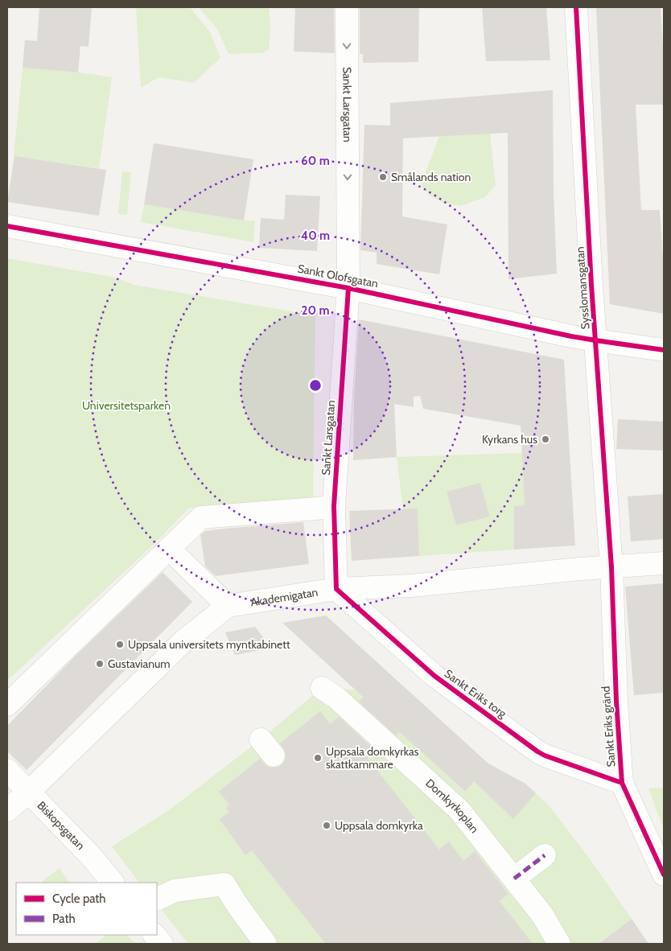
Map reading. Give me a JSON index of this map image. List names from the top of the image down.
{
  "streets": {
    "street": [
      "Sankt Larsgatan",
      "Sankt Olofsgatan",
      "Sysslomansgatan",
      "Akademigatan",
      "Sankt Eriks torg",
      "Sankt Eriks gränd",
      "Domkyrkoplan",
      "Biskopsgatan"
    ]
  },
  "crossings": [
    ["Sankt Larsgatan", "Sankt Olofsgatan"],
    ["Sankt Larsgatan", "Akademigatan"],
    ["Sankt Larsgatan", "Sankt Eriks torg"],
    ["Sankt Olofsgatan", "Sysslomansgatan"],
    ["Sysslomansgatan", "Akademigatan"],
    ["Sysslomansgatan", "Sankt Eriks gränd"],
    ["Akademigatan", "Sankt Eriks torg"],
    ["Akademigatan", "Sankt Eriks gränd"],
    ["Sankt Eriks torg", "Sankt Eriks gränd"]
  ],
  "one_way": ["Sankt Larsgatan"],
  "parks": ["Universitetsparken"],
  "places": [
    "Smålands nation",
    "Kyrkans hus",
    "Uppsala universitets myntkabinett",
    "Gustavianum",
    "Uppsala domkyrkas skattkammare",
    "Uppsala domkyrka"
  ],
  "legend": ["Cycle path", "Path"],
  "rings": ["60 m", "40 m", "20 m"]
}
